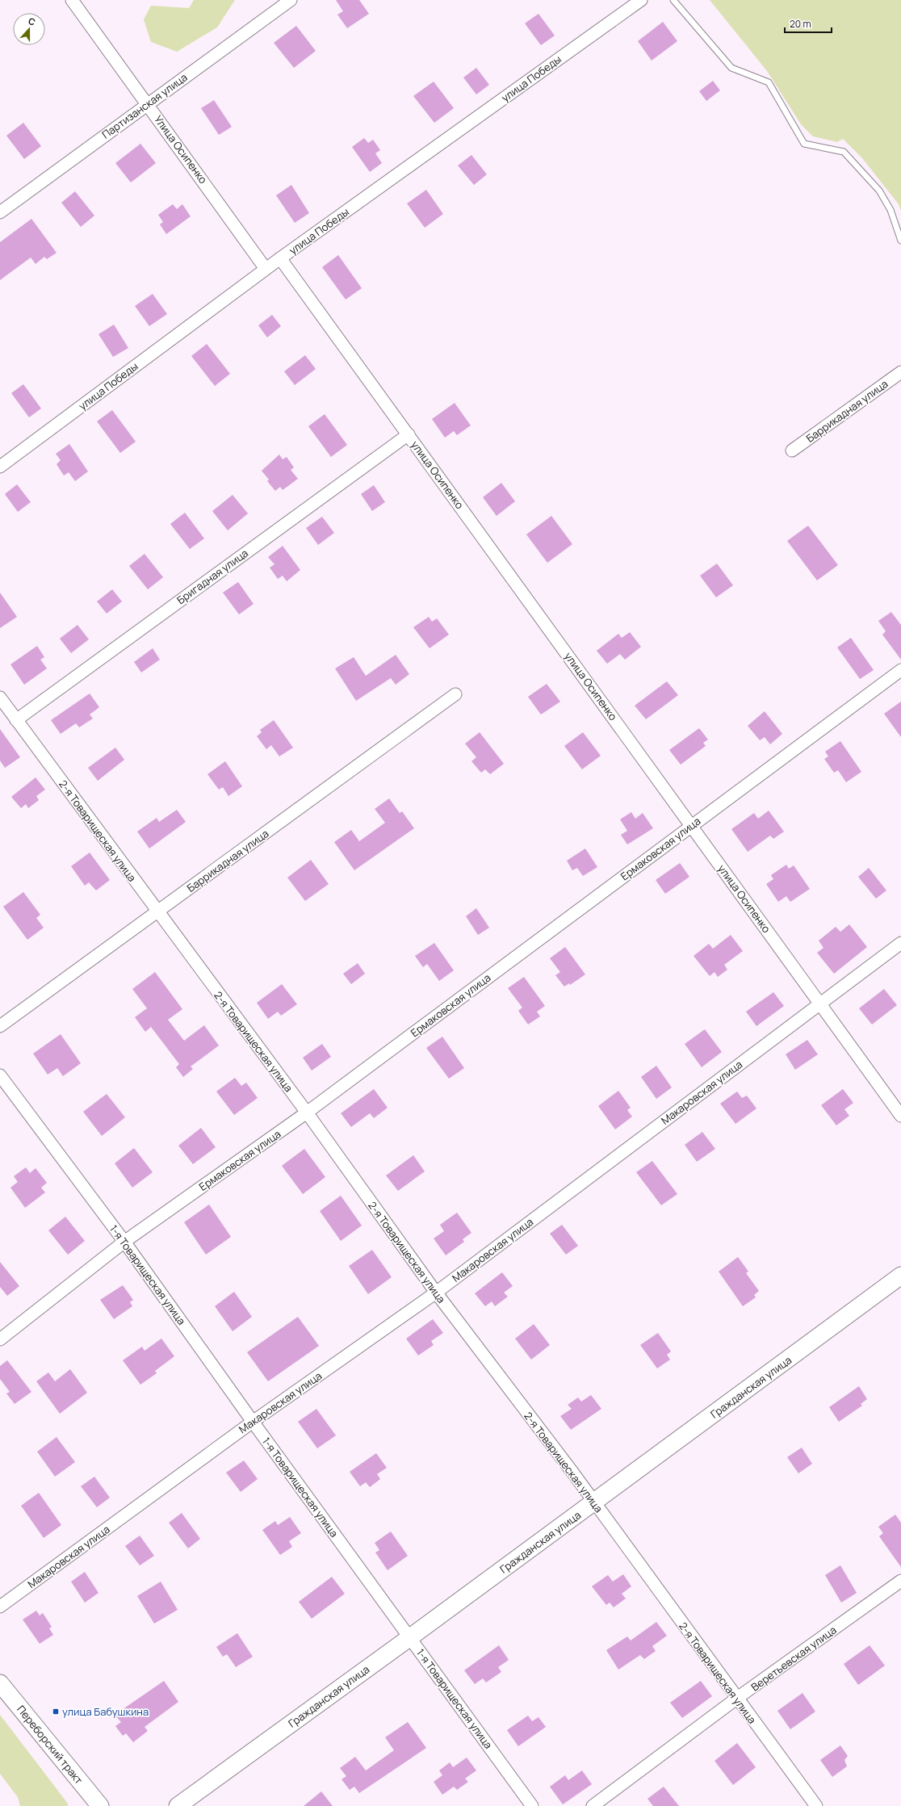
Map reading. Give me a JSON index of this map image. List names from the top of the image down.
{
  "streets": {
    "main road": ["Гражданская улица", "Переборский тракт"],
    "street": [
      "улица Победы",
      "Партизанская улица",
      "Улица Осипенко",
      "Баррикадная улица",
      "улица Осипенко",
      "Бригадная улица",
      "2-я Товарищеская улица",
      "Ермаковская улица",
      "Макаровская улица",
      "1-я Товарищеская улица",
      "Веретьевская улица"
    ]
  },
  "crossings": [
    ["улица Победы", "Улица Осипенко"],
    ["улица Победы", "улица Осипенко"],
    ["Партизанская улица", "Улица Осипенко"],
    ["Баррикадная улица", "2-я Товарищеская улица"],
    ["улица Осипенко", "Бригадная улица"],
    ["улица Осипенко", "Ермаковская улица"],
    ["улица Осипенко", "Макаровская улица"],
    ["Бригадная улица", "2-я Товарищеская улица"],
    ["2-я Товарищеская улица", "Ермаковская улица"],
    ["2-я Товарищеская улица", "Макаровская улица"],
    ["2-я Товарищеская улица", "Гражданская улица"],
    ["2-я Товарищеская улица", "Веретьевская улица"],
    ["Ермаковская улица", "1-я Товарищеская улица"],
    ["Макаровская улица", "1-я Товарищеская улица"],
    ["1-я Товарищеская улица", "Гражданская улица"]
  ],
  "places": {
    "transit": ["улица Бабушкина"]
  },
  "scale_bar": "20 m",
  "north": "top"
}
